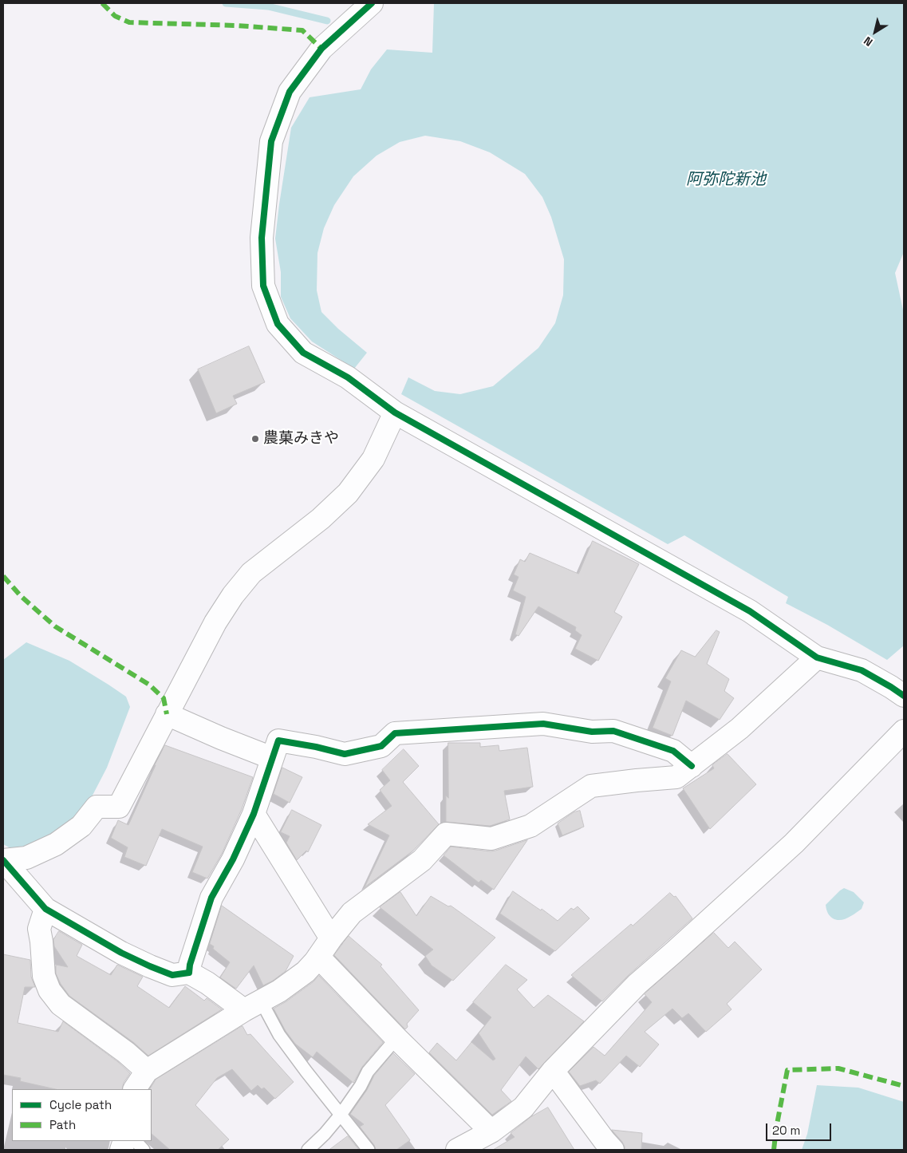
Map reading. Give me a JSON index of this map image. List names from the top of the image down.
{
  "water": ["阿弥陀新池"],
  "places": ["農菓みきや"],
  "legend": ["Cycle path", "Path"],
  "scale_bar": "20 m",
  "north": "bottom left"
}
